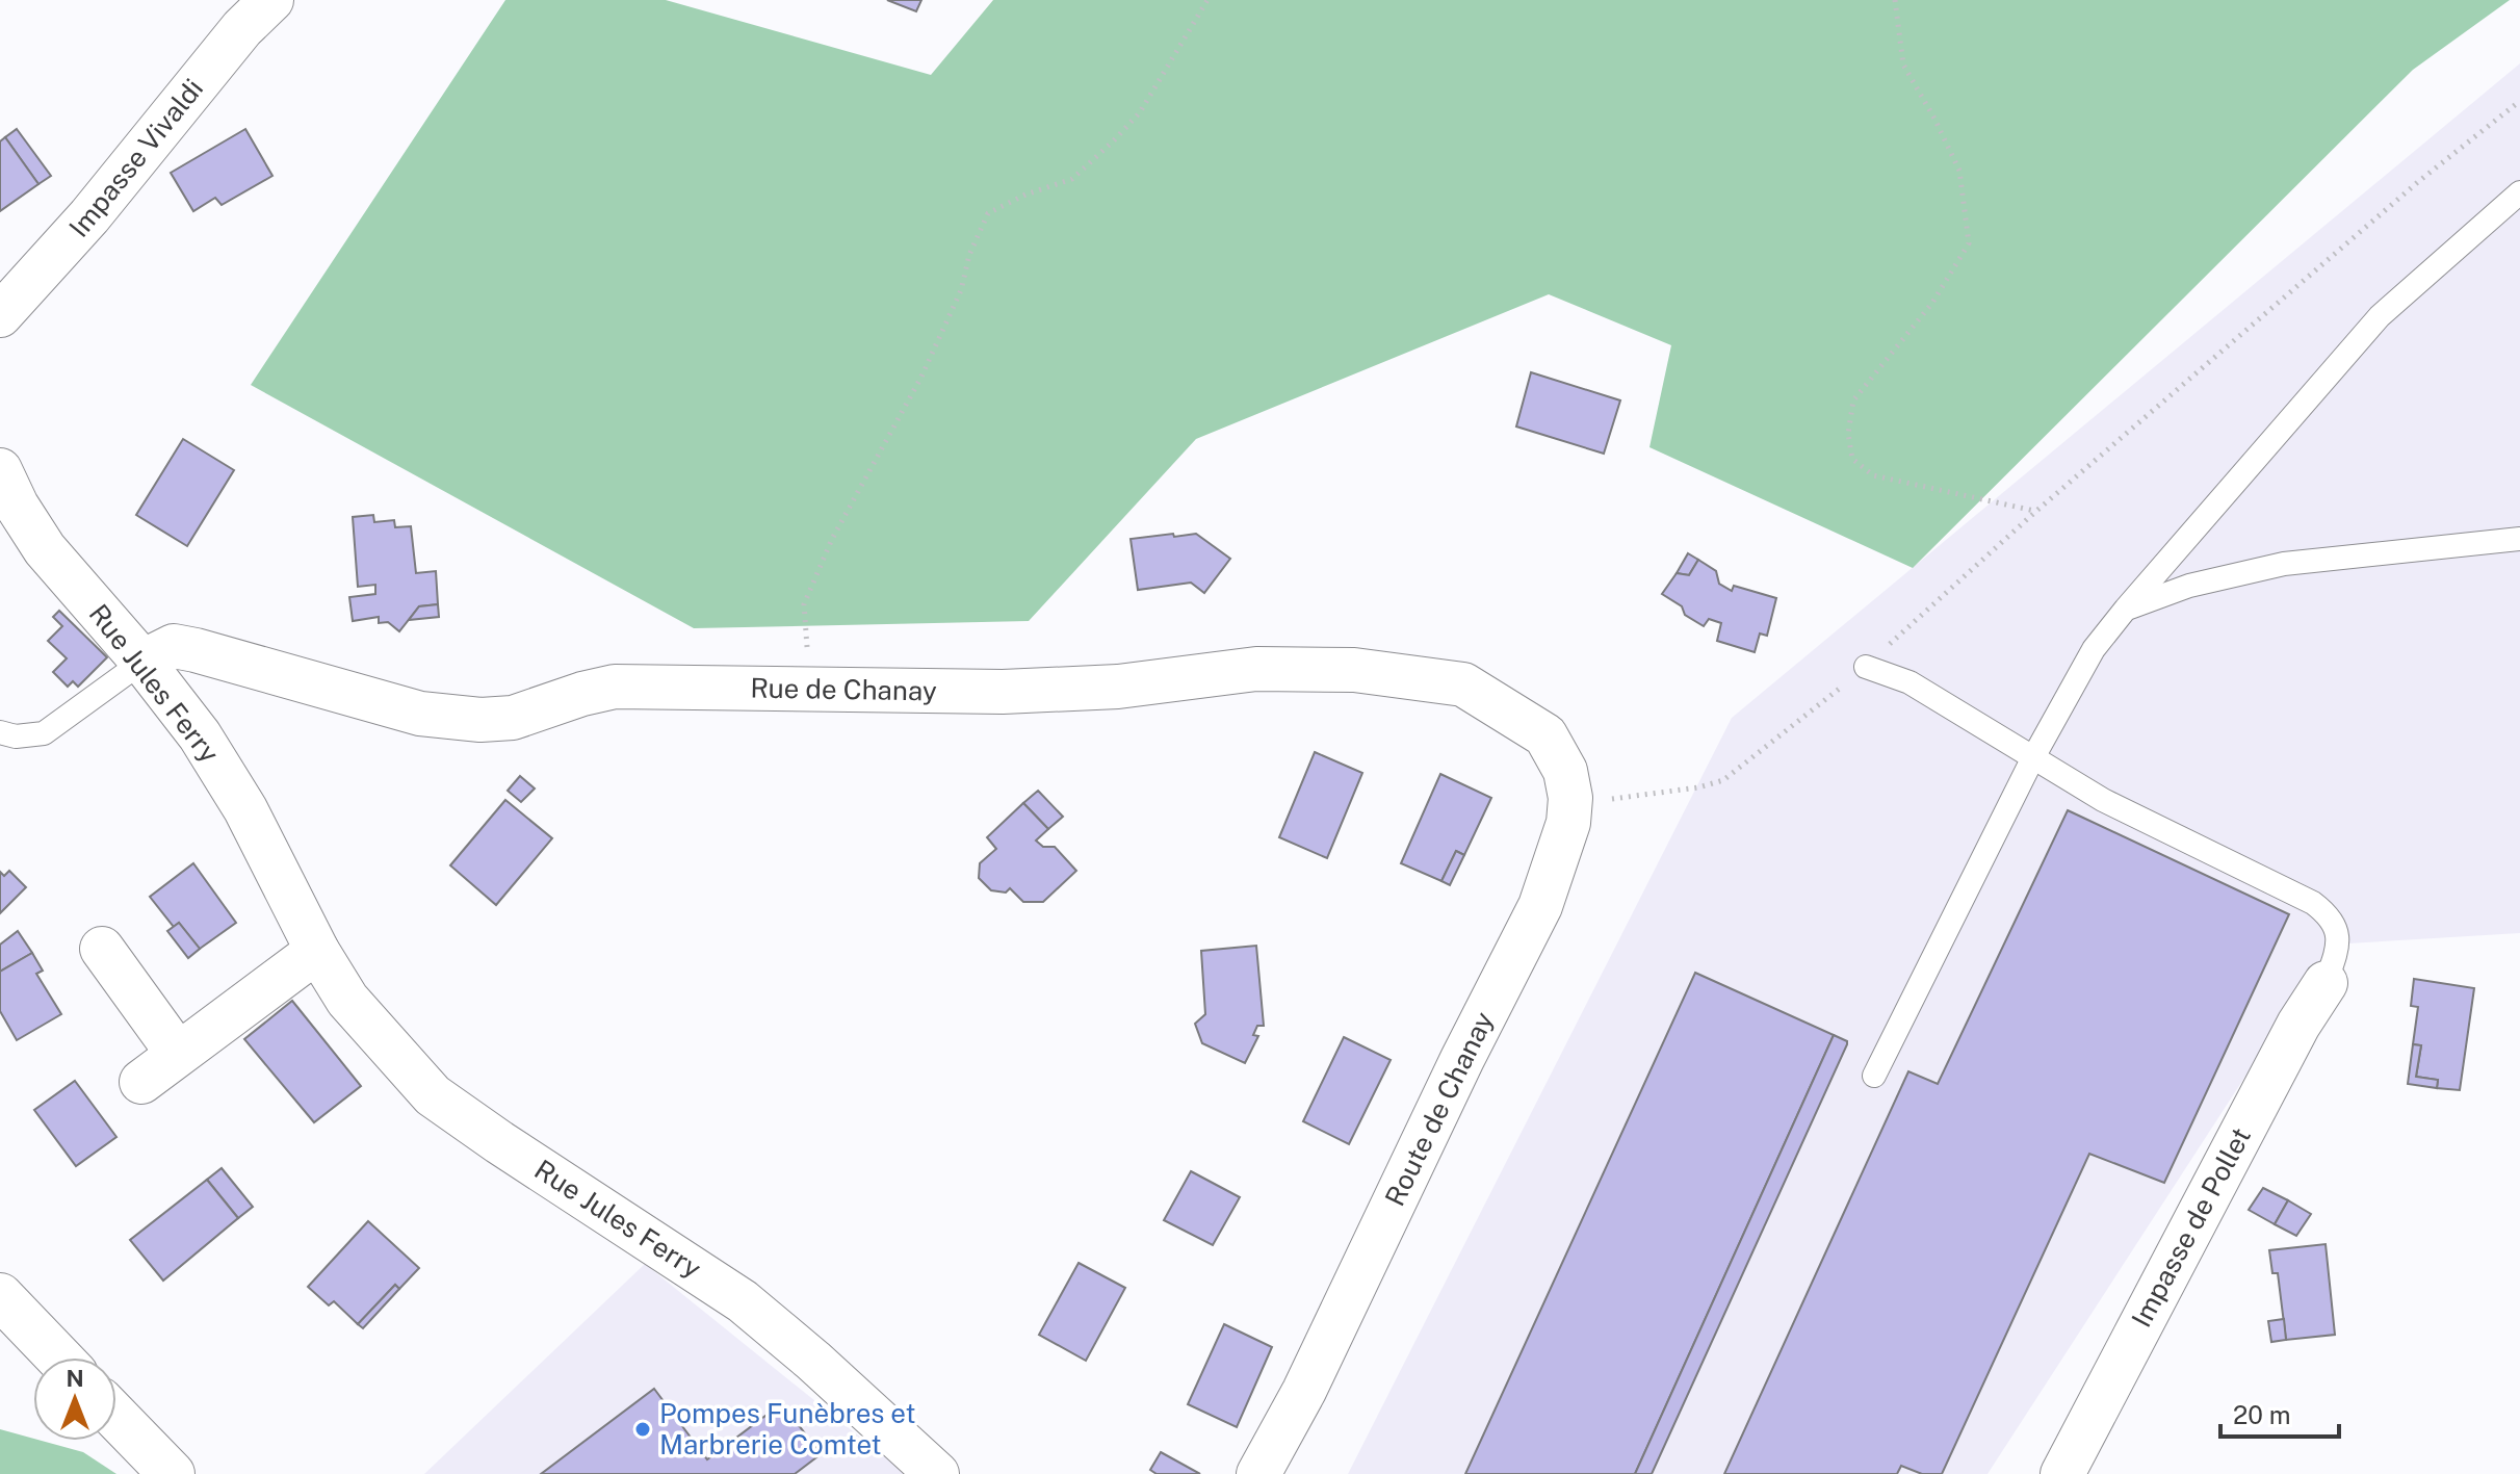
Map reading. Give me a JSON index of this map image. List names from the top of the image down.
{
  "streets": {
    "street": [
      "Impasse Vivaldi",
      "Rue Jules Ferry",
      "Rue de Chanay",
      "Route de Chanay",
      "Impasse de Pollet"
    ]
  },
  "crossings": [
    ["Rue Jules Ferry", "Rue de Chanay"],
    ["Rue de Chanay", "Route de Chanay"]
  ],
  "places": ["Pompes Funèbres et Marbrerie Comtet"],
  "scale_bar": "20 m",
  "north": "top"
}
